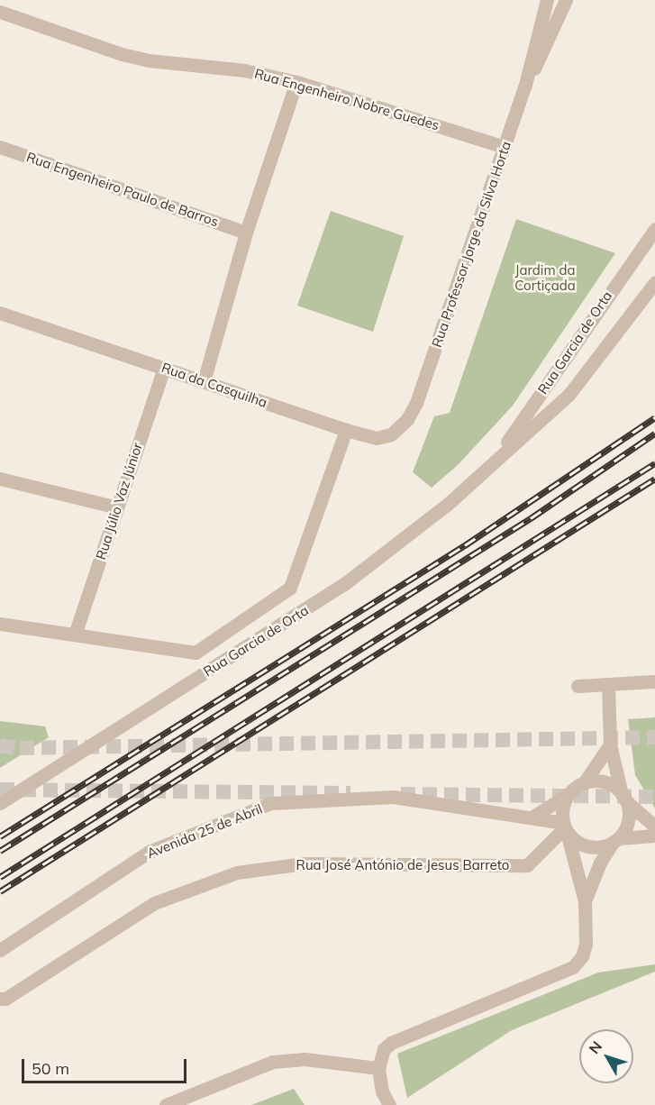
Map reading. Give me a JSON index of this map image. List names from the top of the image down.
{
  "streets": {
    "street": [
      "Rua Engenheiro Nobre Guedes",
      "Rua Engenheiro Paulo de Barros",
      "Rua Professor Jorge da Silva Horta",
      "Rua Garcia de Orta",
      "Rua da Casquilha",
      "Rua Júlio Vaz Júnior",
      "Avenida 25 de Abril",
      "Rua José António de Jesus Barreto"
    ]
  },
  "crossings": [
    ["Rua Engenheiro Nobre Guedes", "Rua Professor Jorge da Silva Horta"],
    ["Rua Professor Jorge da Silva Horta", "Rua da Casquilha"],
    ["Rua da Casquilha", "Rua Júlio Vaz Júnior"],
    ["Avenida 25 de Abril", "Rua José António de Jesus Barreto"]
  ],
  "parks": ["Jardim da Cortiçada"],
  "scale_bar": "50 m",
  "north": "top left"
}
